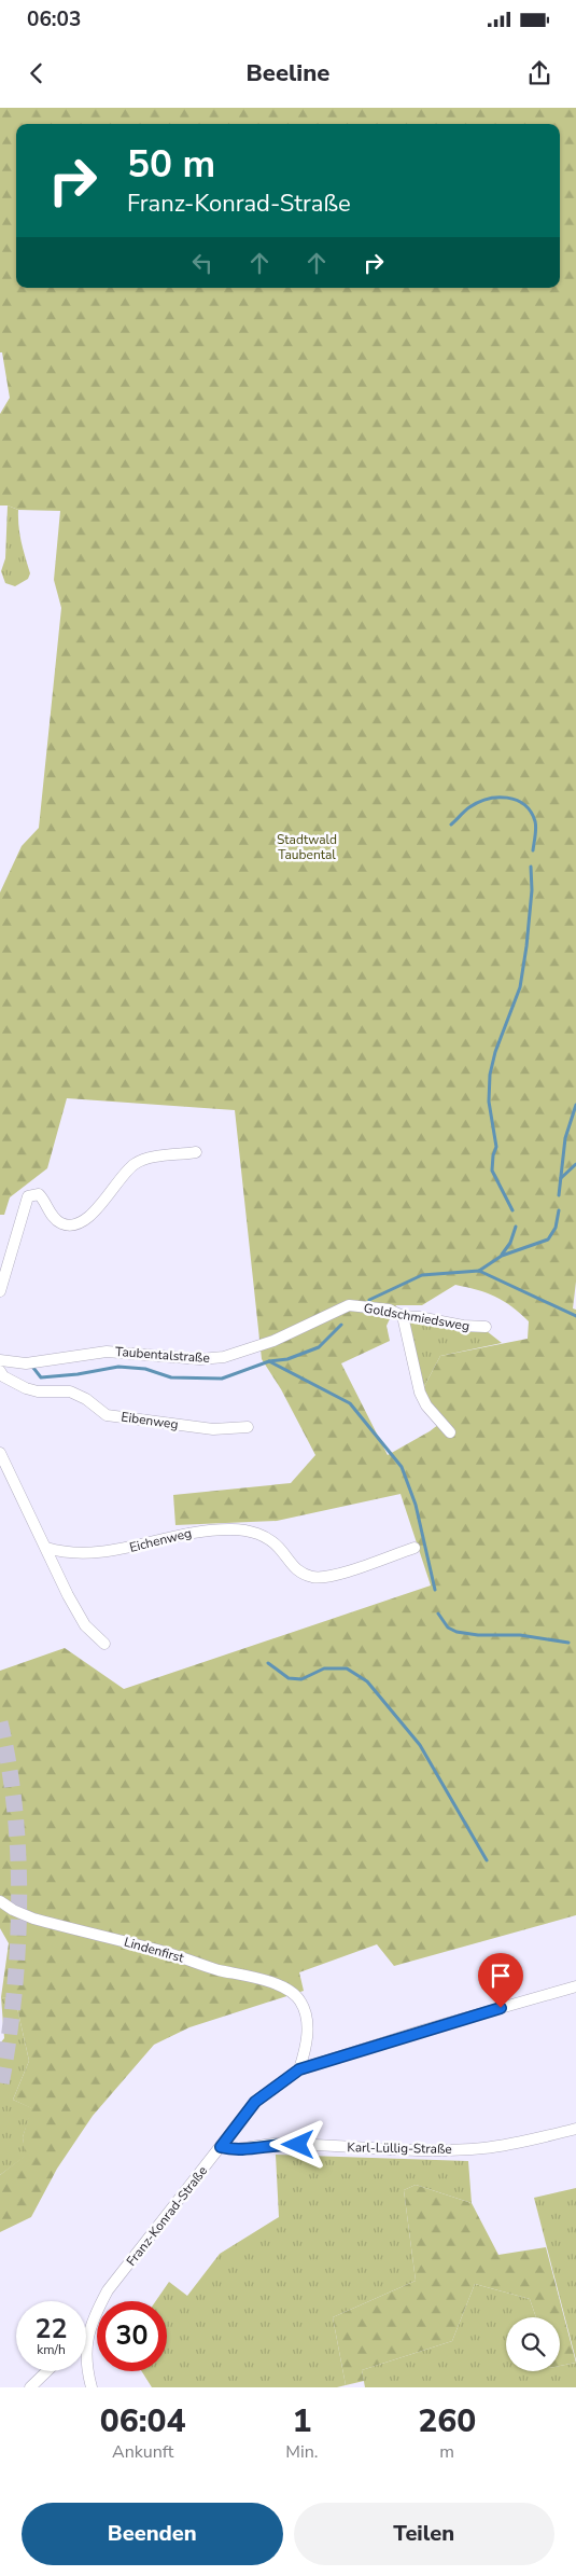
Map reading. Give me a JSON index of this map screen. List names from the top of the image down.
{
  "streets": {
    "street": [
      "Goldschmiedsweg",
      "Taubentalstraße",
      "Eibenweg",
      "Eichenweg",
      "Lindenfirst",
      "Karl-Lüllig-Straße",
      "Franz-Konrad-Straße"
    ]
  },
  "crossings": [
    ["Goldschmiedsweg", "Taubentalstraße"],
    ["Lindenfirst", "Franz-Konrad-Straße"],
    ["Karl-Lüllig-Straße", "Franz-Konrad-Straße"]
  ],
  "parks": ["Stadtwald Taubental"],
  "page": {
    "status": "06:03",
    "header": "Beeline",
    "turn": ["50 m", "Franz-Konrad-Straße"],
    "speed": "22 km/h",
    "limit": "30",
    "eta": [
      "06:04",
      "Ankunft",
      "1",
      "Min.",
      "260",
      "m"
    ],
    "buttons": ["Beenden", "Teilen"]
  }
}
